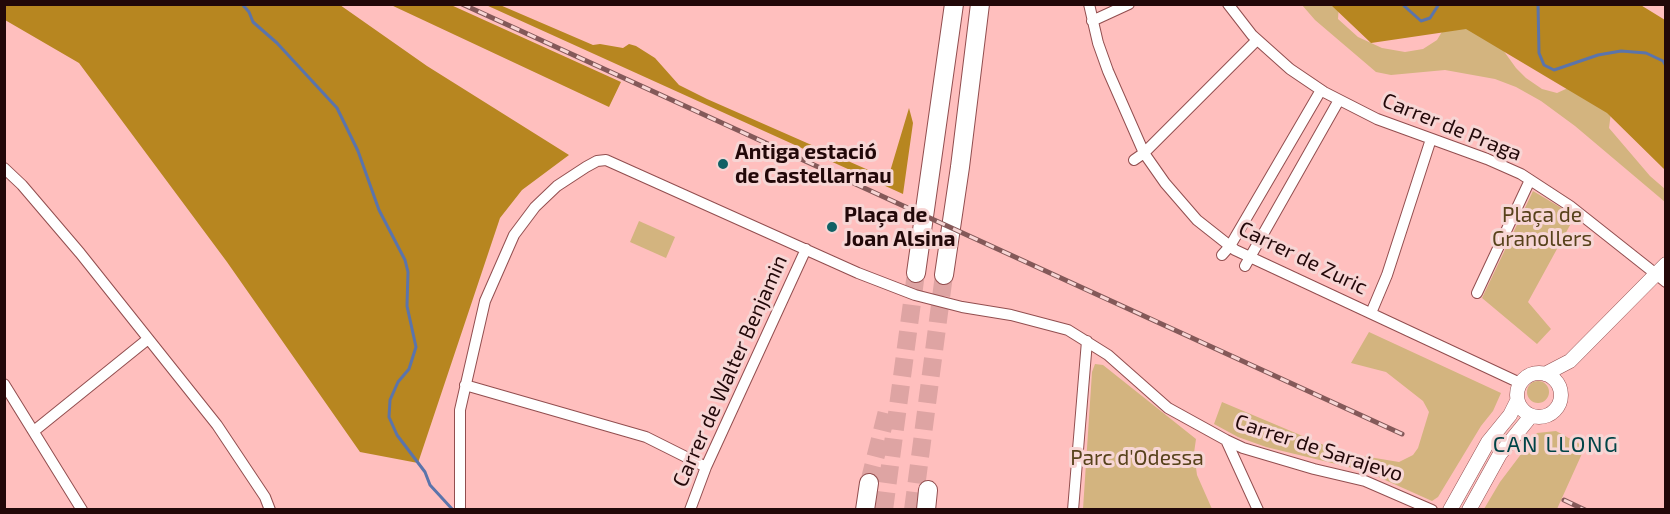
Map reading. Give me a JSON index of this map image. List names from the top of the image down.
{
  "streets": {
    "street": [
      "Carrer de Praga",
      "Carrer de Zuric",
      "Carrer de Walter Benjamin",
      "Carrer de Sarajevo"
    ]
  },
  "crossings": [
    ["Carrer de Walter Benjamin", "Carrer de Sarajevo"]
  ],
  "districts": ["CAN LLONG"],
  "parks": ["Plaça de Granollers", "Parc d'Odessa"],
  "places": ["Antiga estació de Castellarnau", "Plaça de Joan Alsina"]
}
